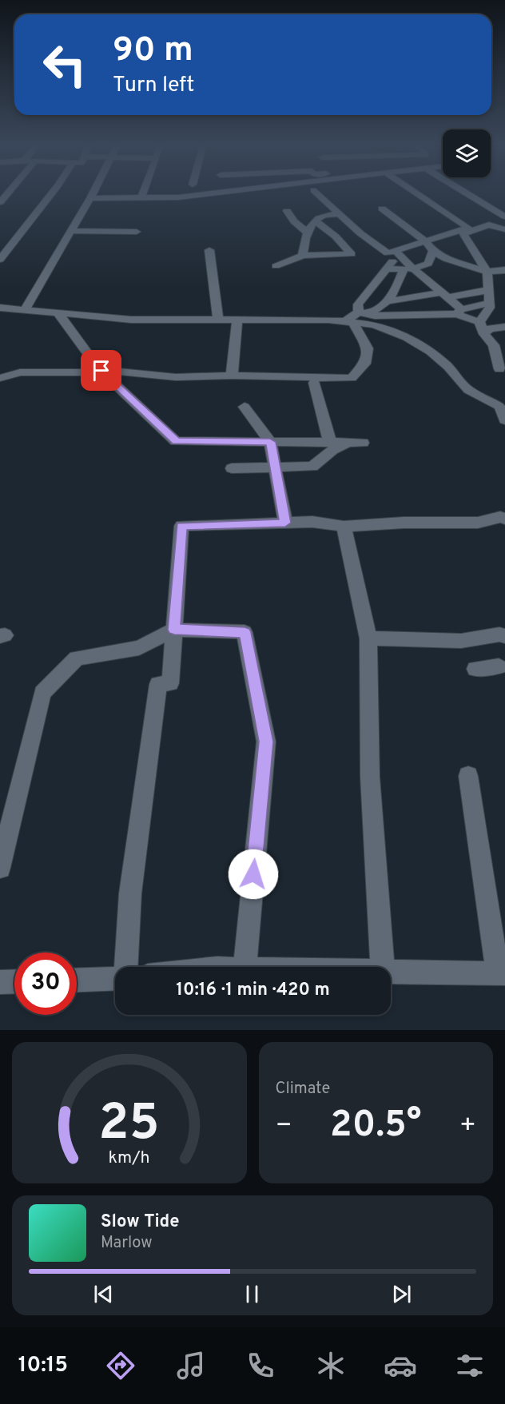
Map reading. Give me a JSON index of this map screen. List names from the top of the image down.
{
  "page": {
    "turn": ["90 m", "Turn left"],
    "limit": "30",
    "trip": "10:16 · 1 min · 420 m",
    "tile": "Climate",
    "heat": ["−", "20.5°", "+"],
    "song": ["Slow Tide", "Marlow"],
    "tabs": "10:15",
    "gauge": ["25", "km/h"]
  }
}
